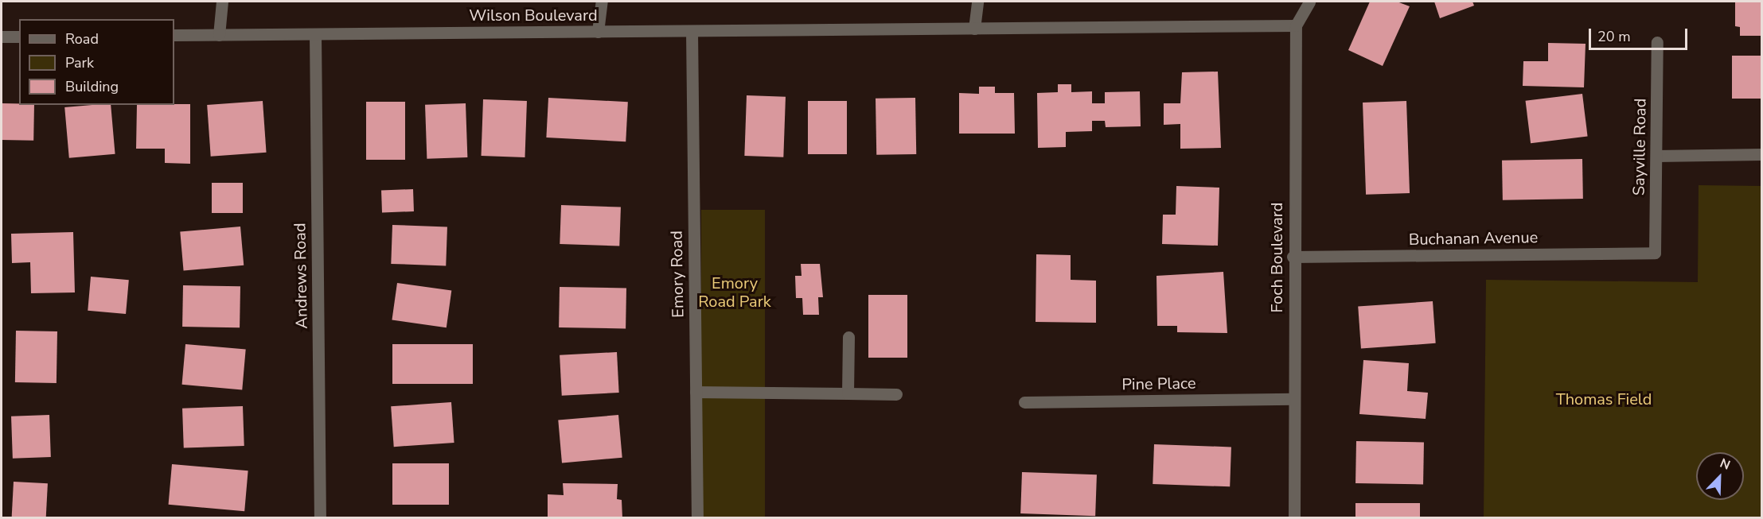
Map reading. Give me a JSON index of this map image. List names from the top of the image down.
{
  "streets": {
    "street": [
      "Wilson Boulevard",
      "Sayville Road",
      "Buchanan Avenue",
      "Foch Boulevard",
      "Emory Road",
      "Andrews Road",
      "Pine Place"
    ]
  },
  "crossings": [
    ["Wilson Boulevard", "Foch Boulevard"],
    ["Wilson Boulevard", "Emory Road"],
    ["Wilson Boulevard", "Andrews Road"],
    ["Sayville Road", "Buchanan Avenue"],
    ["Buchanan Avenue", "Foch Boulevard"],
    ["Foch Boulevard", "Pine Place"]
  ],
  "parks": ["Emory Road Park", "Thomas Field"],
  "legend": ["Road", "Park", "Building"],
  "scale_bar": "20 m",
  "north": "top right"
}
